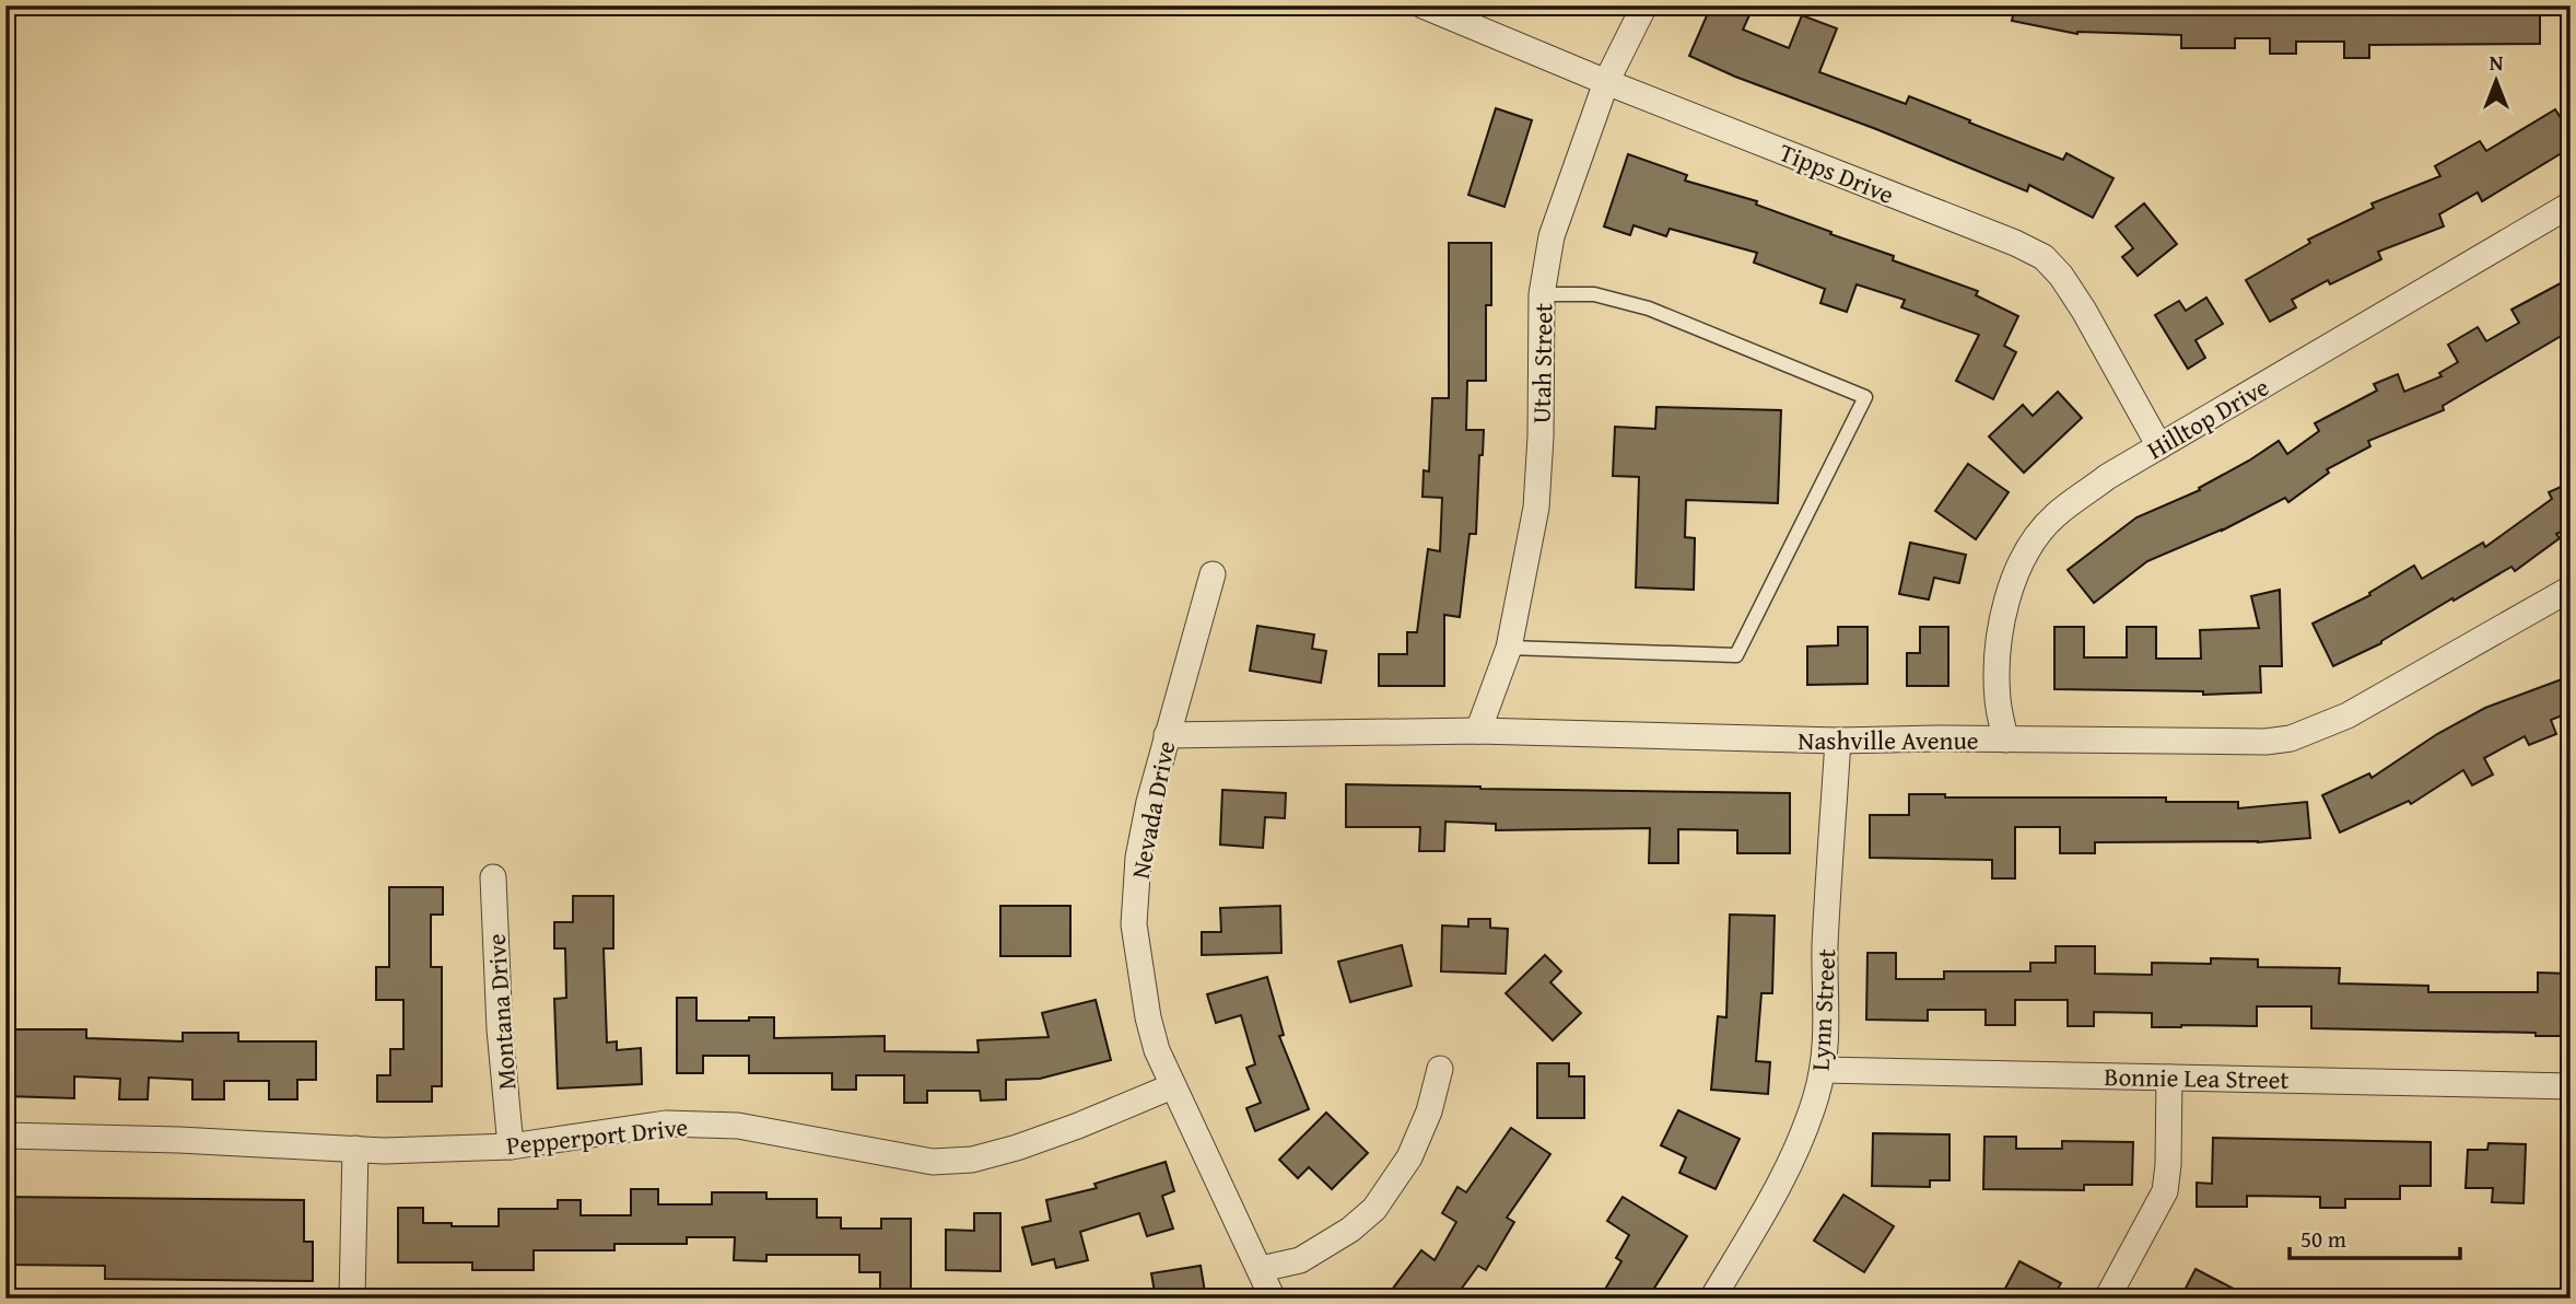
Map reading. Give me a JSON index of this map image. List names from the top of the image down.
{
  "streets": {
    "street": [
      "Tipps Drive",
      "Utah Street",
      "Hilltop Drive",
      "Nashville Avenue",
      "Nevada Drive",
      "Lynn Street",
      "Montana Drive",
      "Bonnie Lea Street",
      "Pepperport Drive"
    ]
  },
  "crossings": [
    ["Tipps Drive", "Utah Street"],
    ["Tipps Drive", "Hilltop Drive"],
    ["Utah Street", "Nashville Avenue"],
    ["Hilltop Drive", "Nashville Avenue"],
    ["Nashville Avenue", "Nevada Drive"],
    ["Nashville Avenue", "Lynn Street"],
    ["Nevada Drive", "Pepperport Drive"],
    ["Lynn Street", "Bonnie Lea Street"],
    ["Montana Drive", "Pepperport Drive"]
  ],
  "scale_bar": "50 m",
  "north": "top"
}
